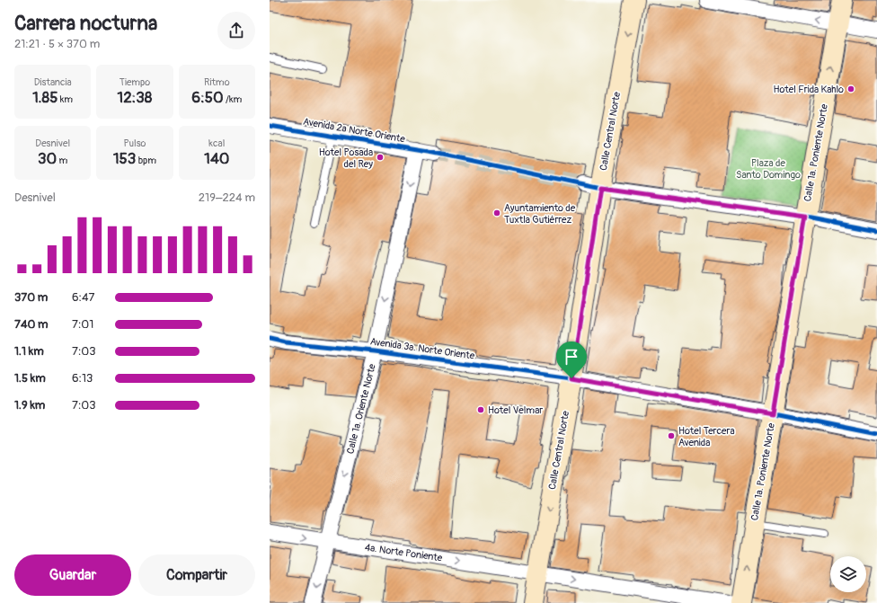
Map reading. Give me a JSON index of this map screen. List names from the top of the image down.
{
  "streets": {
    "main road": ["Calle Central Norte", "Calle 1a. Poniente Norte"],
    "street": [
      "Avenida 2a Norte Oriente",
      "Avenida 3a. Norte Oriente",
      "Calle 1a. Oriente Norte",
      "4a. Norte Poniente"
    ]
  },
  "crossings": [
    ["Avenida 2a Norte Oriente", "Calle 1a. Oriente Norte"],
    ["Calle Central Norte", "Avenida 3a. Norte Oriente"],
    ["Calle Central Norte", "4a. Norte Poniente"],
    ["Calle 1a. Poniente Norte", "Avenida 3a. Norte Oriente"],
    ["Avenida 3a. Norte Oriente", "Calle 1a. Oriente Norte"],
    ["Calle 1a. Oriente Norte", "4a. Norte Poniente"]
  ],
  "one_way": [
    "Calle Central Norte",
    "Calle 1a. Poniente Norte",
    "Calle 1a. Oriente Norte",
    "4a. Norte Poniente"
  ],
  "parks": ["Plaza de Santo Domingo"],
  "places": [
    "Hotel Frida Kahlo",
    "Hotel Posada del Rey",
    "Ayuntamiento de Tuxtla Gutiérrez",
    "Hotel Velmar",
    "Hotel Tercera Avenida"
  ],
  "page": {
    "heading": ["Carrera nocturna", "21:21 · 5 × 370 m"],
    "stats": [
      ["Distancia", "1.85 km"],
      ["Tiempo", "12:38"],
      ["Ritmo", "6:50 /km"],
      ["Desnivel", "30 m"],
      ["Pulso", "153 bpm"],
      ["kcal", "140"]
    ],
    "chart": ["Desnivel", "219–224 m"],
    "list": [
      {
        "name": "370 m",
        "note": "6:47"
      },
      {
        "name": "740 m",
        "note": "7:01"
      },
      {
        "name": "1.1 km",
        "note": "7:03"
      },
      {
        "name": "1.5 km",
        "note": "6:13"
      },
      {
        "name": "1.9 km",
        "note": "7:03"
      }
    ],
    "buttons": ["Guardar", "Compartir"]
  }
}
